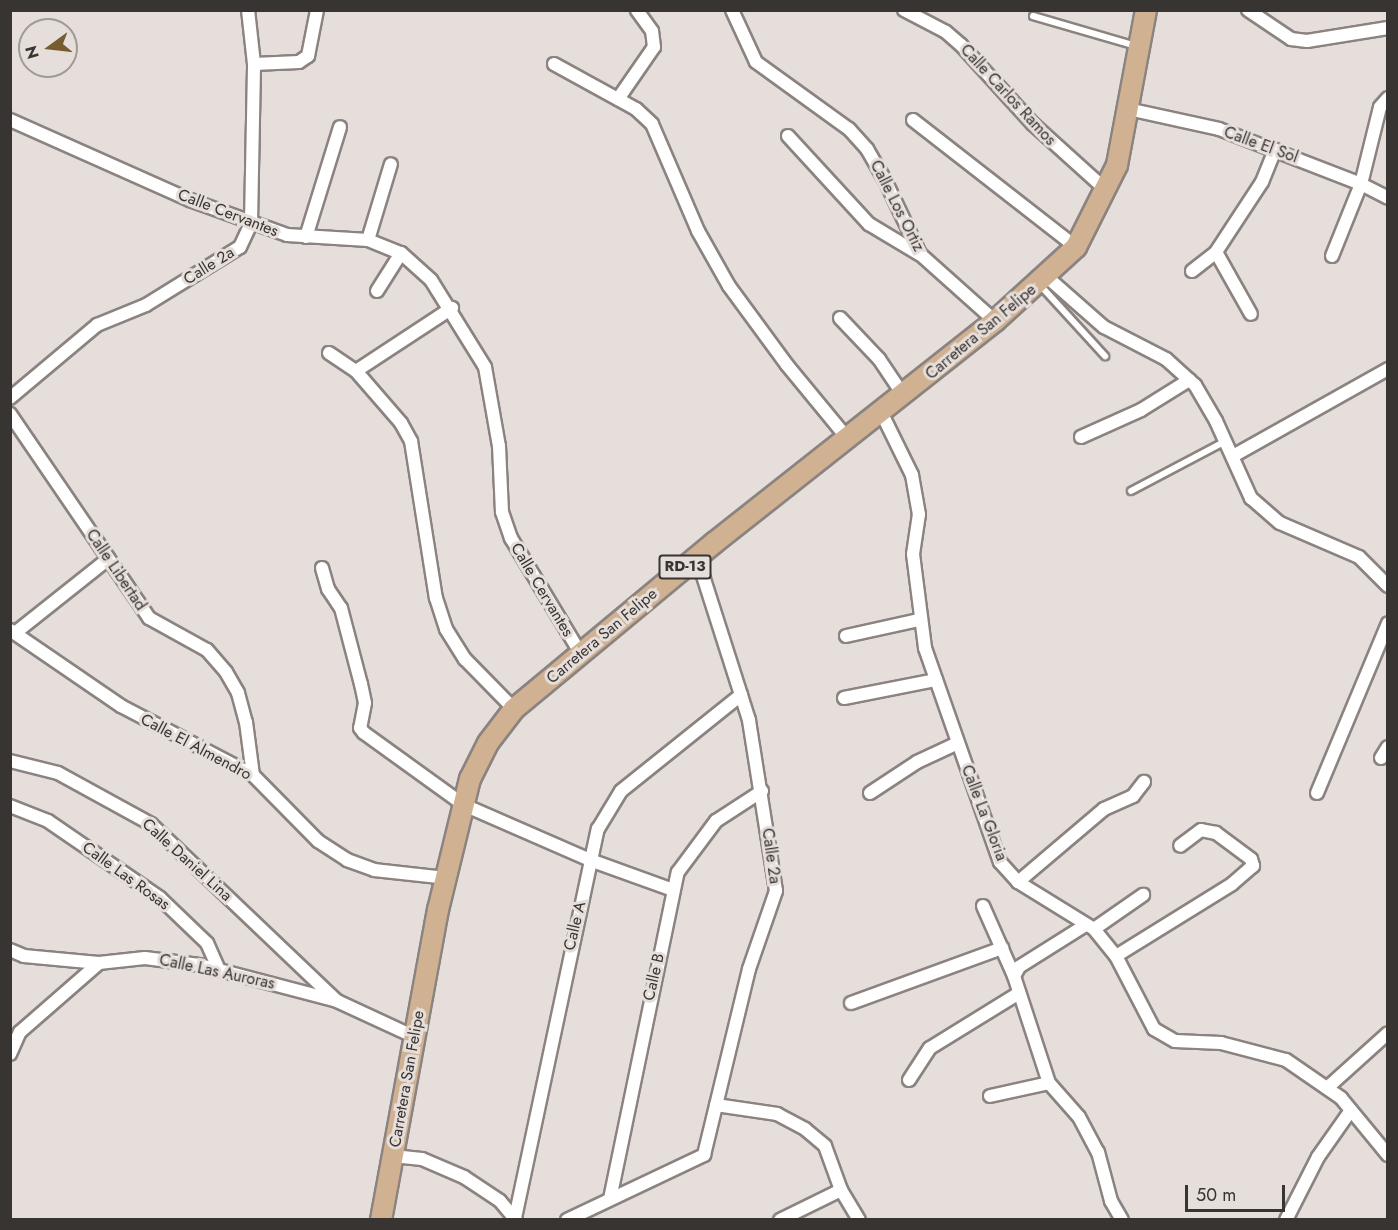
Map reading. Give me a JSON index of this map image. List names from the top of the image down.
{
  "streets": {
    "main road": ["Carretera San Felipe", "RD-13"],
    "street": [
      "Calle Carlos Ramos",
      "Calle El Sol",
      "Calle Los Ortiz",
      "Calle Cervantes",
      "Calle 2a",
      "Calle Libertad",
      "Calle El Almendro",
      "Calle La Gloria",
      "Calle Daniel Lina",
      "Calle Las Rosas",
      "Calle A",
      "Calle Las Auroras",
      "Calle B"
    ]
  },
  "crossings": [
    ["Calle Carlos Ramos", "Carretera San Felipe"],
    ["Calle El Sol", "Carretera San Felipe"],
    ["Calle Los Ortiz", "Carretera San Felipe"],
    ["Calle Cervantes", "Calle 2a"],
    ["Calle Cervantes", "Carretera San Felipe"],
    ["Calle 2a", "Carretera San Felipe"],
    ["Calle 2a", "Calle A"],
    ["Calle 2a", "Calle B"],
    ["Carretera San Felipe", "Calle El Almendro"],
    ["Carretera San Felipe", "Calle La Gloria"],
    ["Carretera San Felipe", "Calle Las Auroras"],
    ["Calle Libertad", "Calle El Almendro"],
    ["Calle Daniel Lina", "Calle Las Auroras"],
    ["Calle Las Rosas", "Calle Las Auroras"]
  ],
  "scale_bar": "50 m",
  "north": "left"
}
